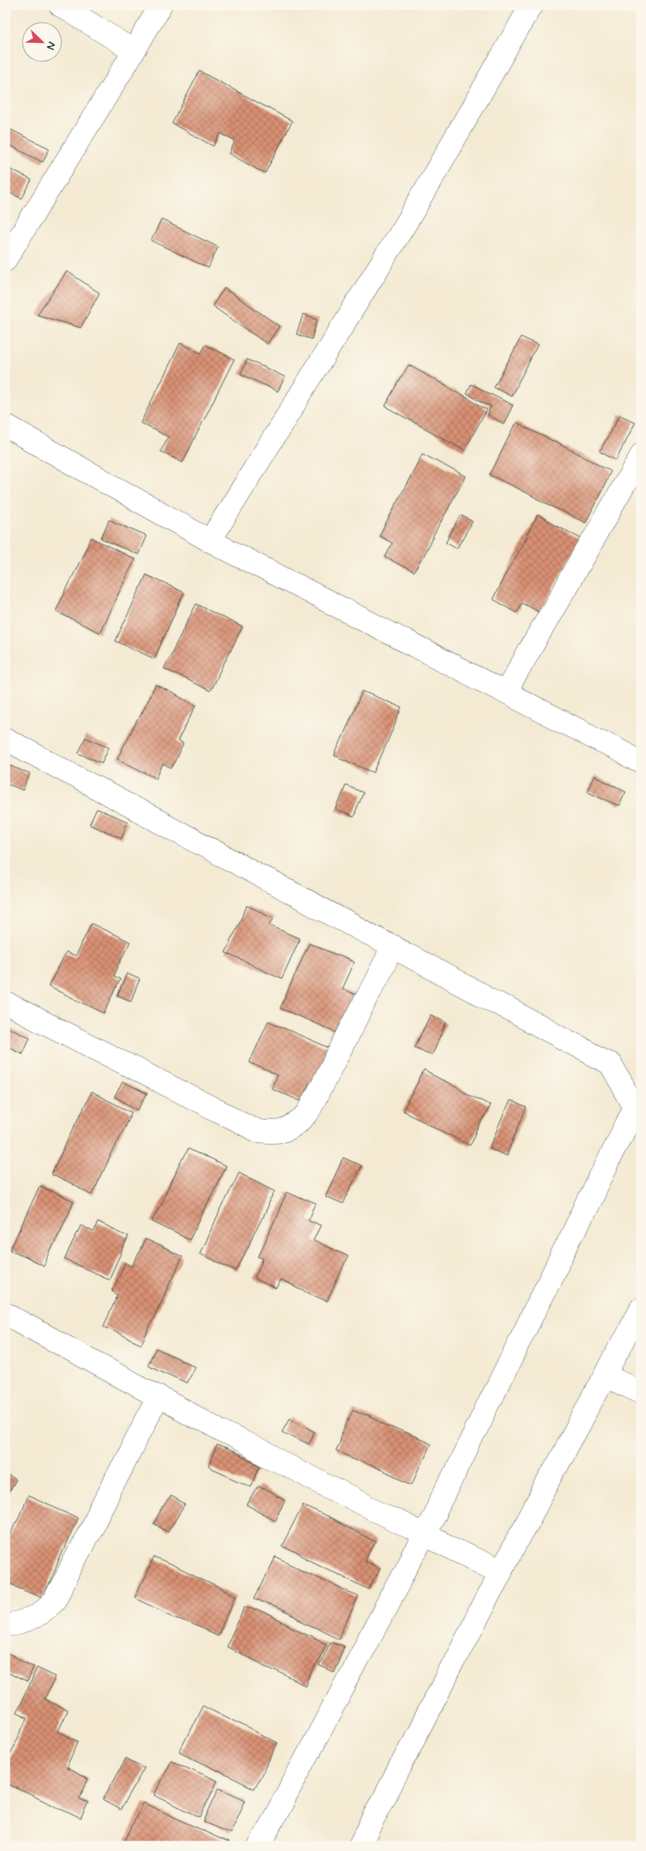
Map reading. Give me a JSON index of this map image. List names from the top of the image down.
{
  "north": "bottom right"
}
